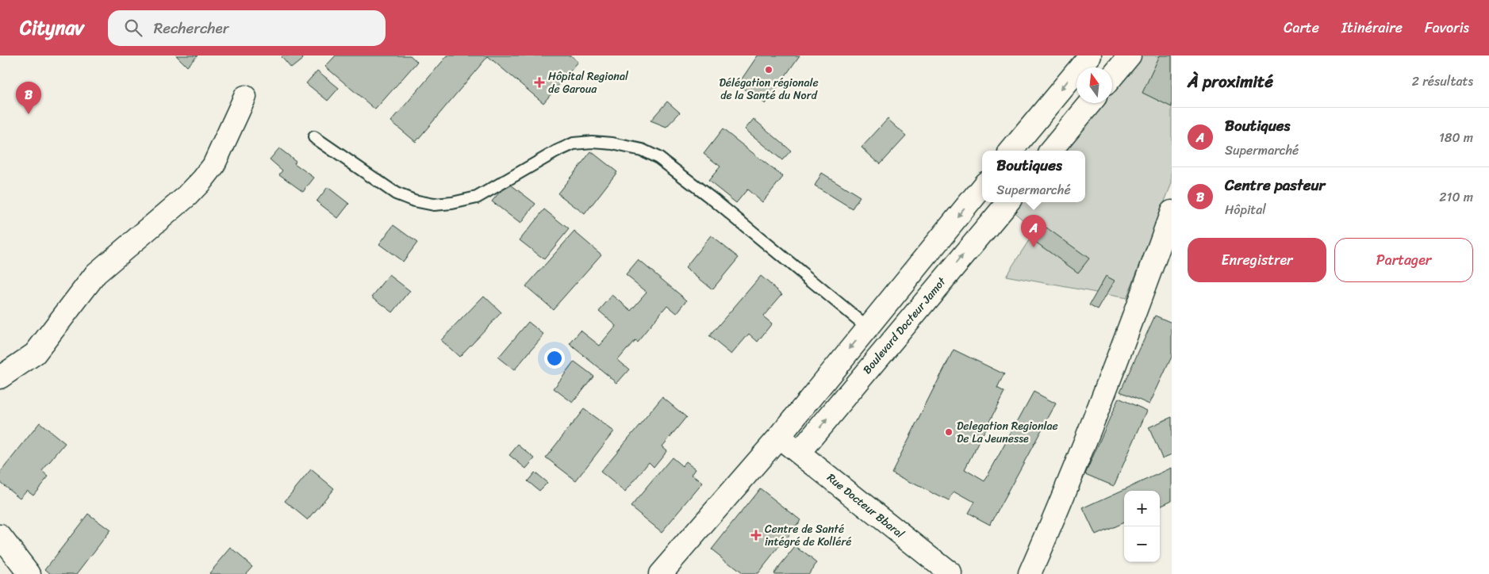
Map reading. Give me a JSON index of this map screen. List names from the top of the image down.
{
  "streets": {
    "street": ["Boulevard Docteur Jamot", "Rue Docteur Bbaral"]
  },
  "crossings": [
    ["Boulevard Docteur Jamot", "Rue Docteur Bbaral"]
  ],
  "places": {
    "other": ["Délégation régionale de la Santé du Nord", "Delegation Regionlae De La Jeunesse"],
    "health": ["Hôpital Regional de Garoua", "Centre de Santé intégré de Kolléré"]
  },
  "north": "top",
  "page": {
    "header": "Citynav",
    "search": "Rechercher",
    "nav": ["Carte", "Itinéraire", "Favoris"],
    "heading": ["À proximité", "2 résultats"],
    "pins": ["B", "A"],
    "list": [
      {
        "mark": "A",
        "name": "Boutiques",
        "note": "Supermarché",
        "value": "180 m"
      },
      {
        "mark": "B",
        "name": "Centre pasteur",
        "note": "Hôpital",
        "value": "210 m"
      }
    ],
    "popup": ["Boutiques", "Supermarché"],
    "buttons": ["Enregistrer", "Partager"],
    "map_buttons": ["+", "−"]
  }
}
